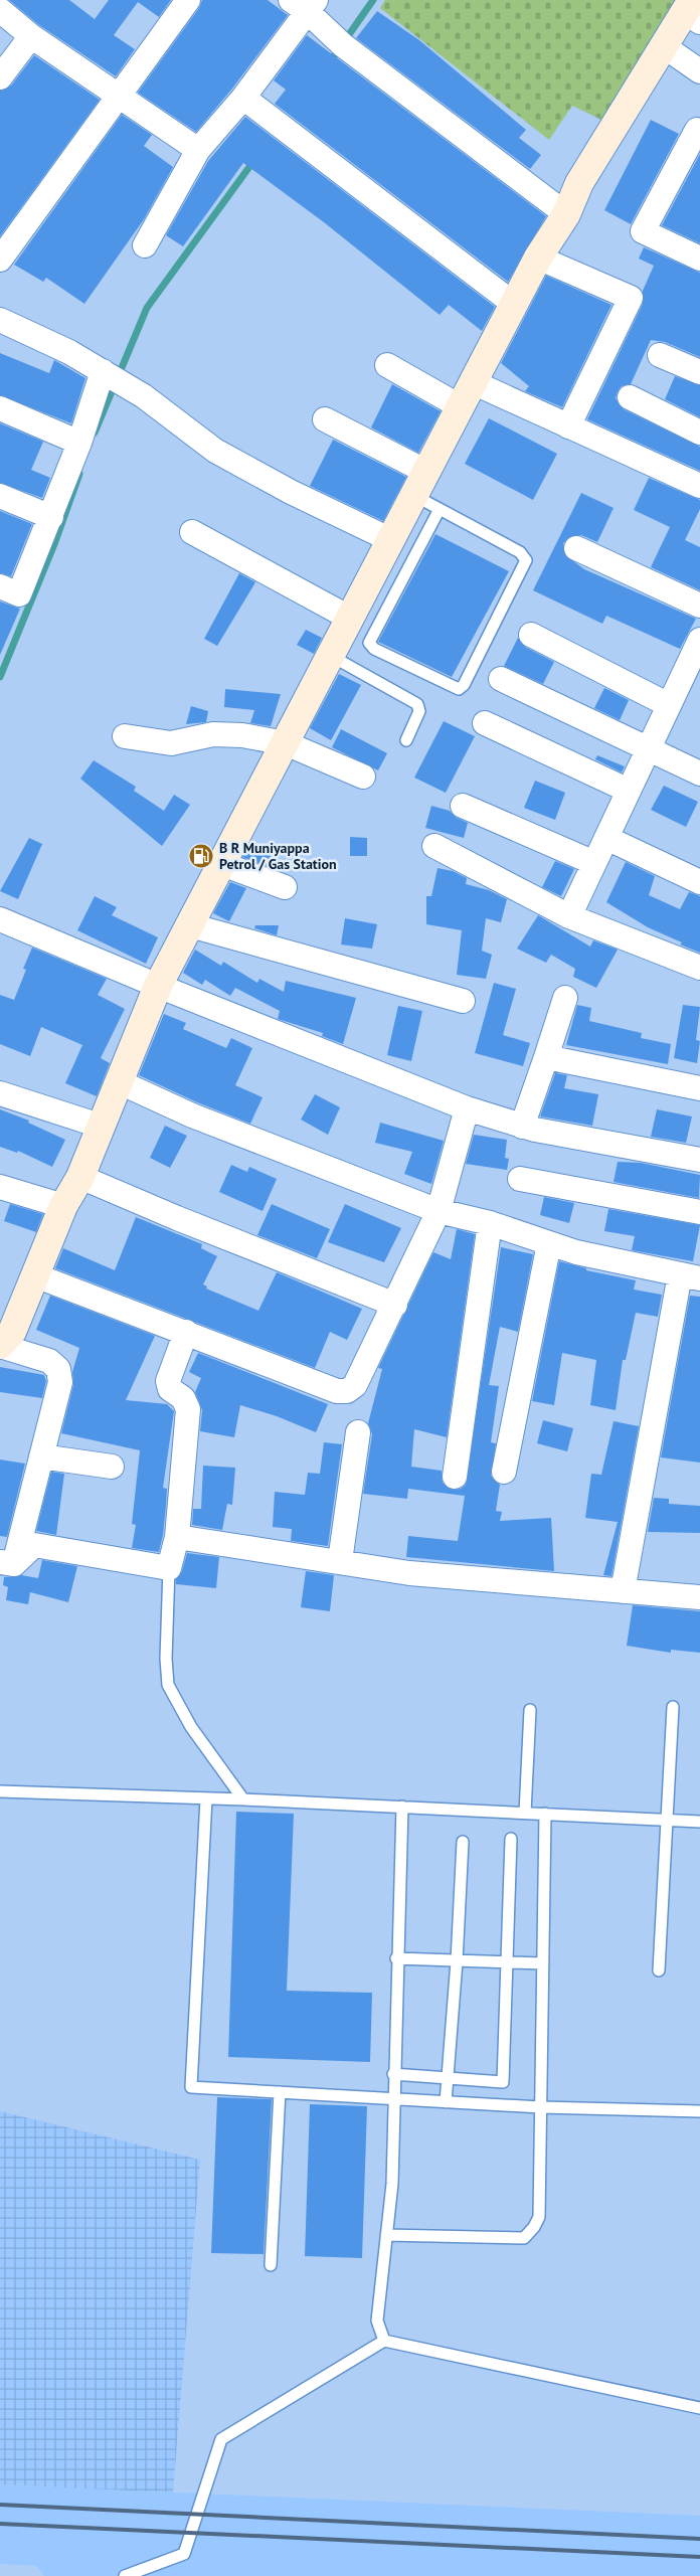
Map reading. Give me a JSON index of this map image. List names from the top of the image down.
{
  "places": {
    "fuel station": ["B R Muniyappa Petrol / Gas Station"]
  }
}
